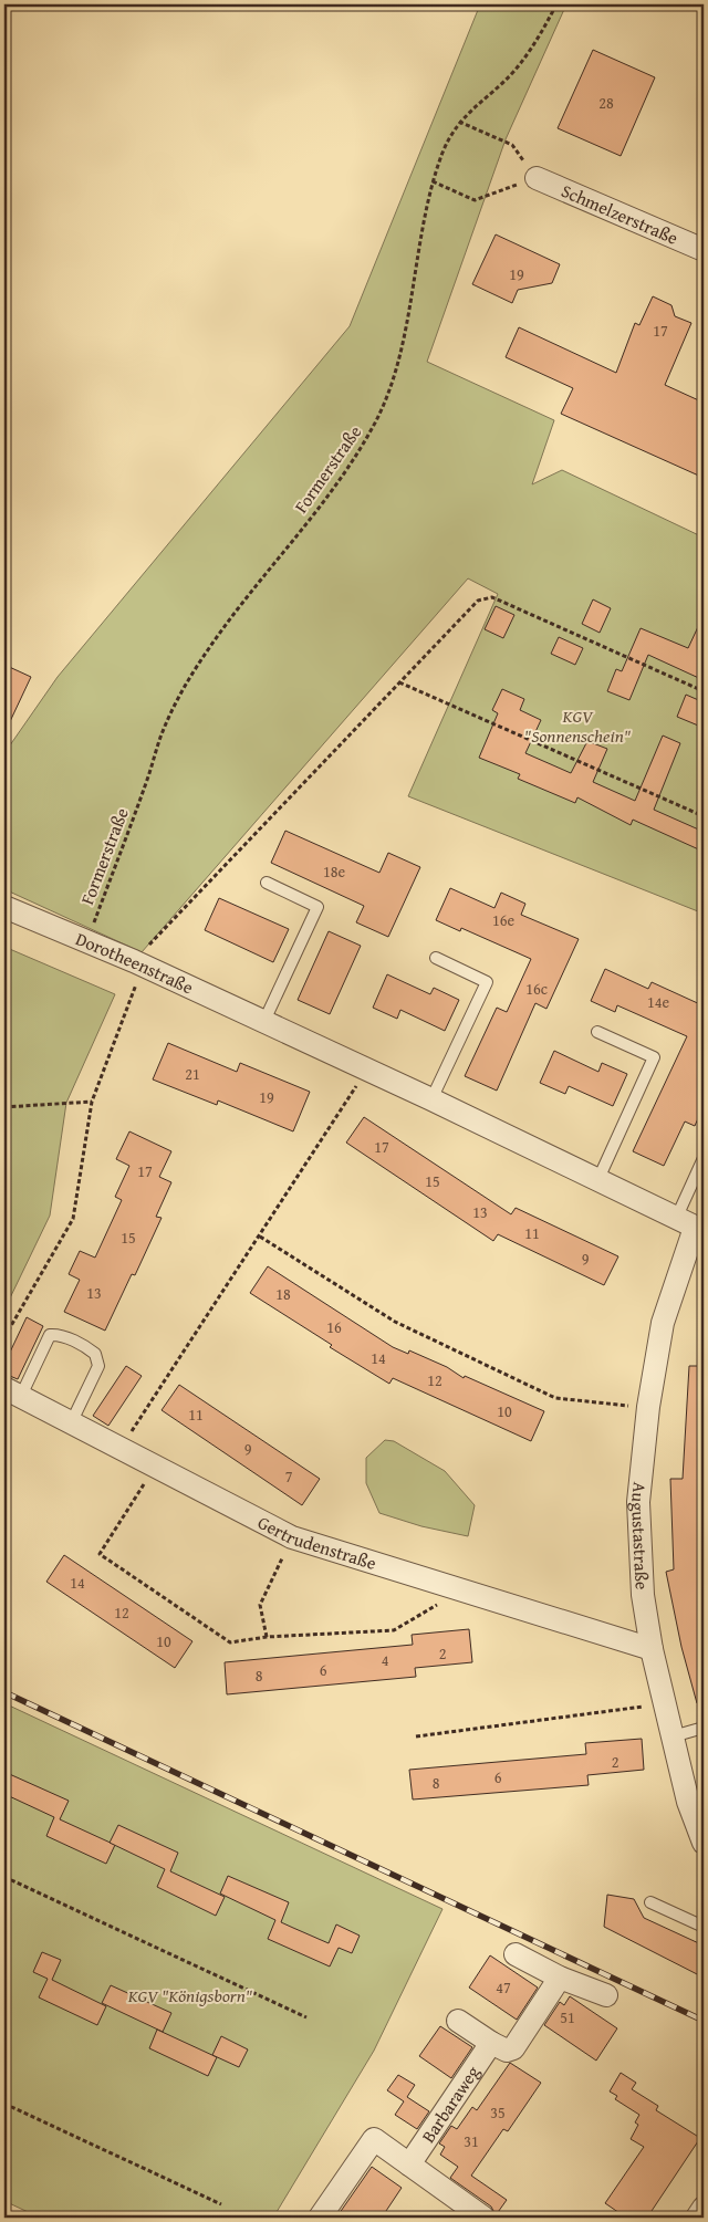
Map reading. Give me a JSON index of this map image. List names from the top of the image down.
{
  "streets": {
    "street": [
      "Schmelzerstraße",
      "Dorotheenstraße",
      "Augustastraße",
      "Gertrudenstraße",
      "Barbaraweg"
    ],
    "path": ["Formerstraße"]
  },
  "crossings": [
    ["Formerstraße", "Dorotheenstraße"],
    ["Dorotheenstraße", "Augustastraße"],
    ["Augustastraße", "Gertrudenstraße"]
  ],
  "parks": ["KGV \"Sonnenschein\"", "KGV \"Königsborn\""],
  "house_numbers": [
    "28",
    "19",
    "17",
    "18e",
    "16e",
    "16c",
    "14e",
    "21",
    "19",
    "17",
    "17",
    "15",
    "13",
    "11",
    "15",
    "9",
    "13",
    "18",
    "16",
    "14",
    "12",
    "10",
    "11",
    "9",
    "7",
    "14",
    "12",
    "10",
    "2",
    "4",
    "6",
    "8",
    "2",
    "6",
    "8",
    "47",
    "51",
    "35",
    "31"
  ]
}
